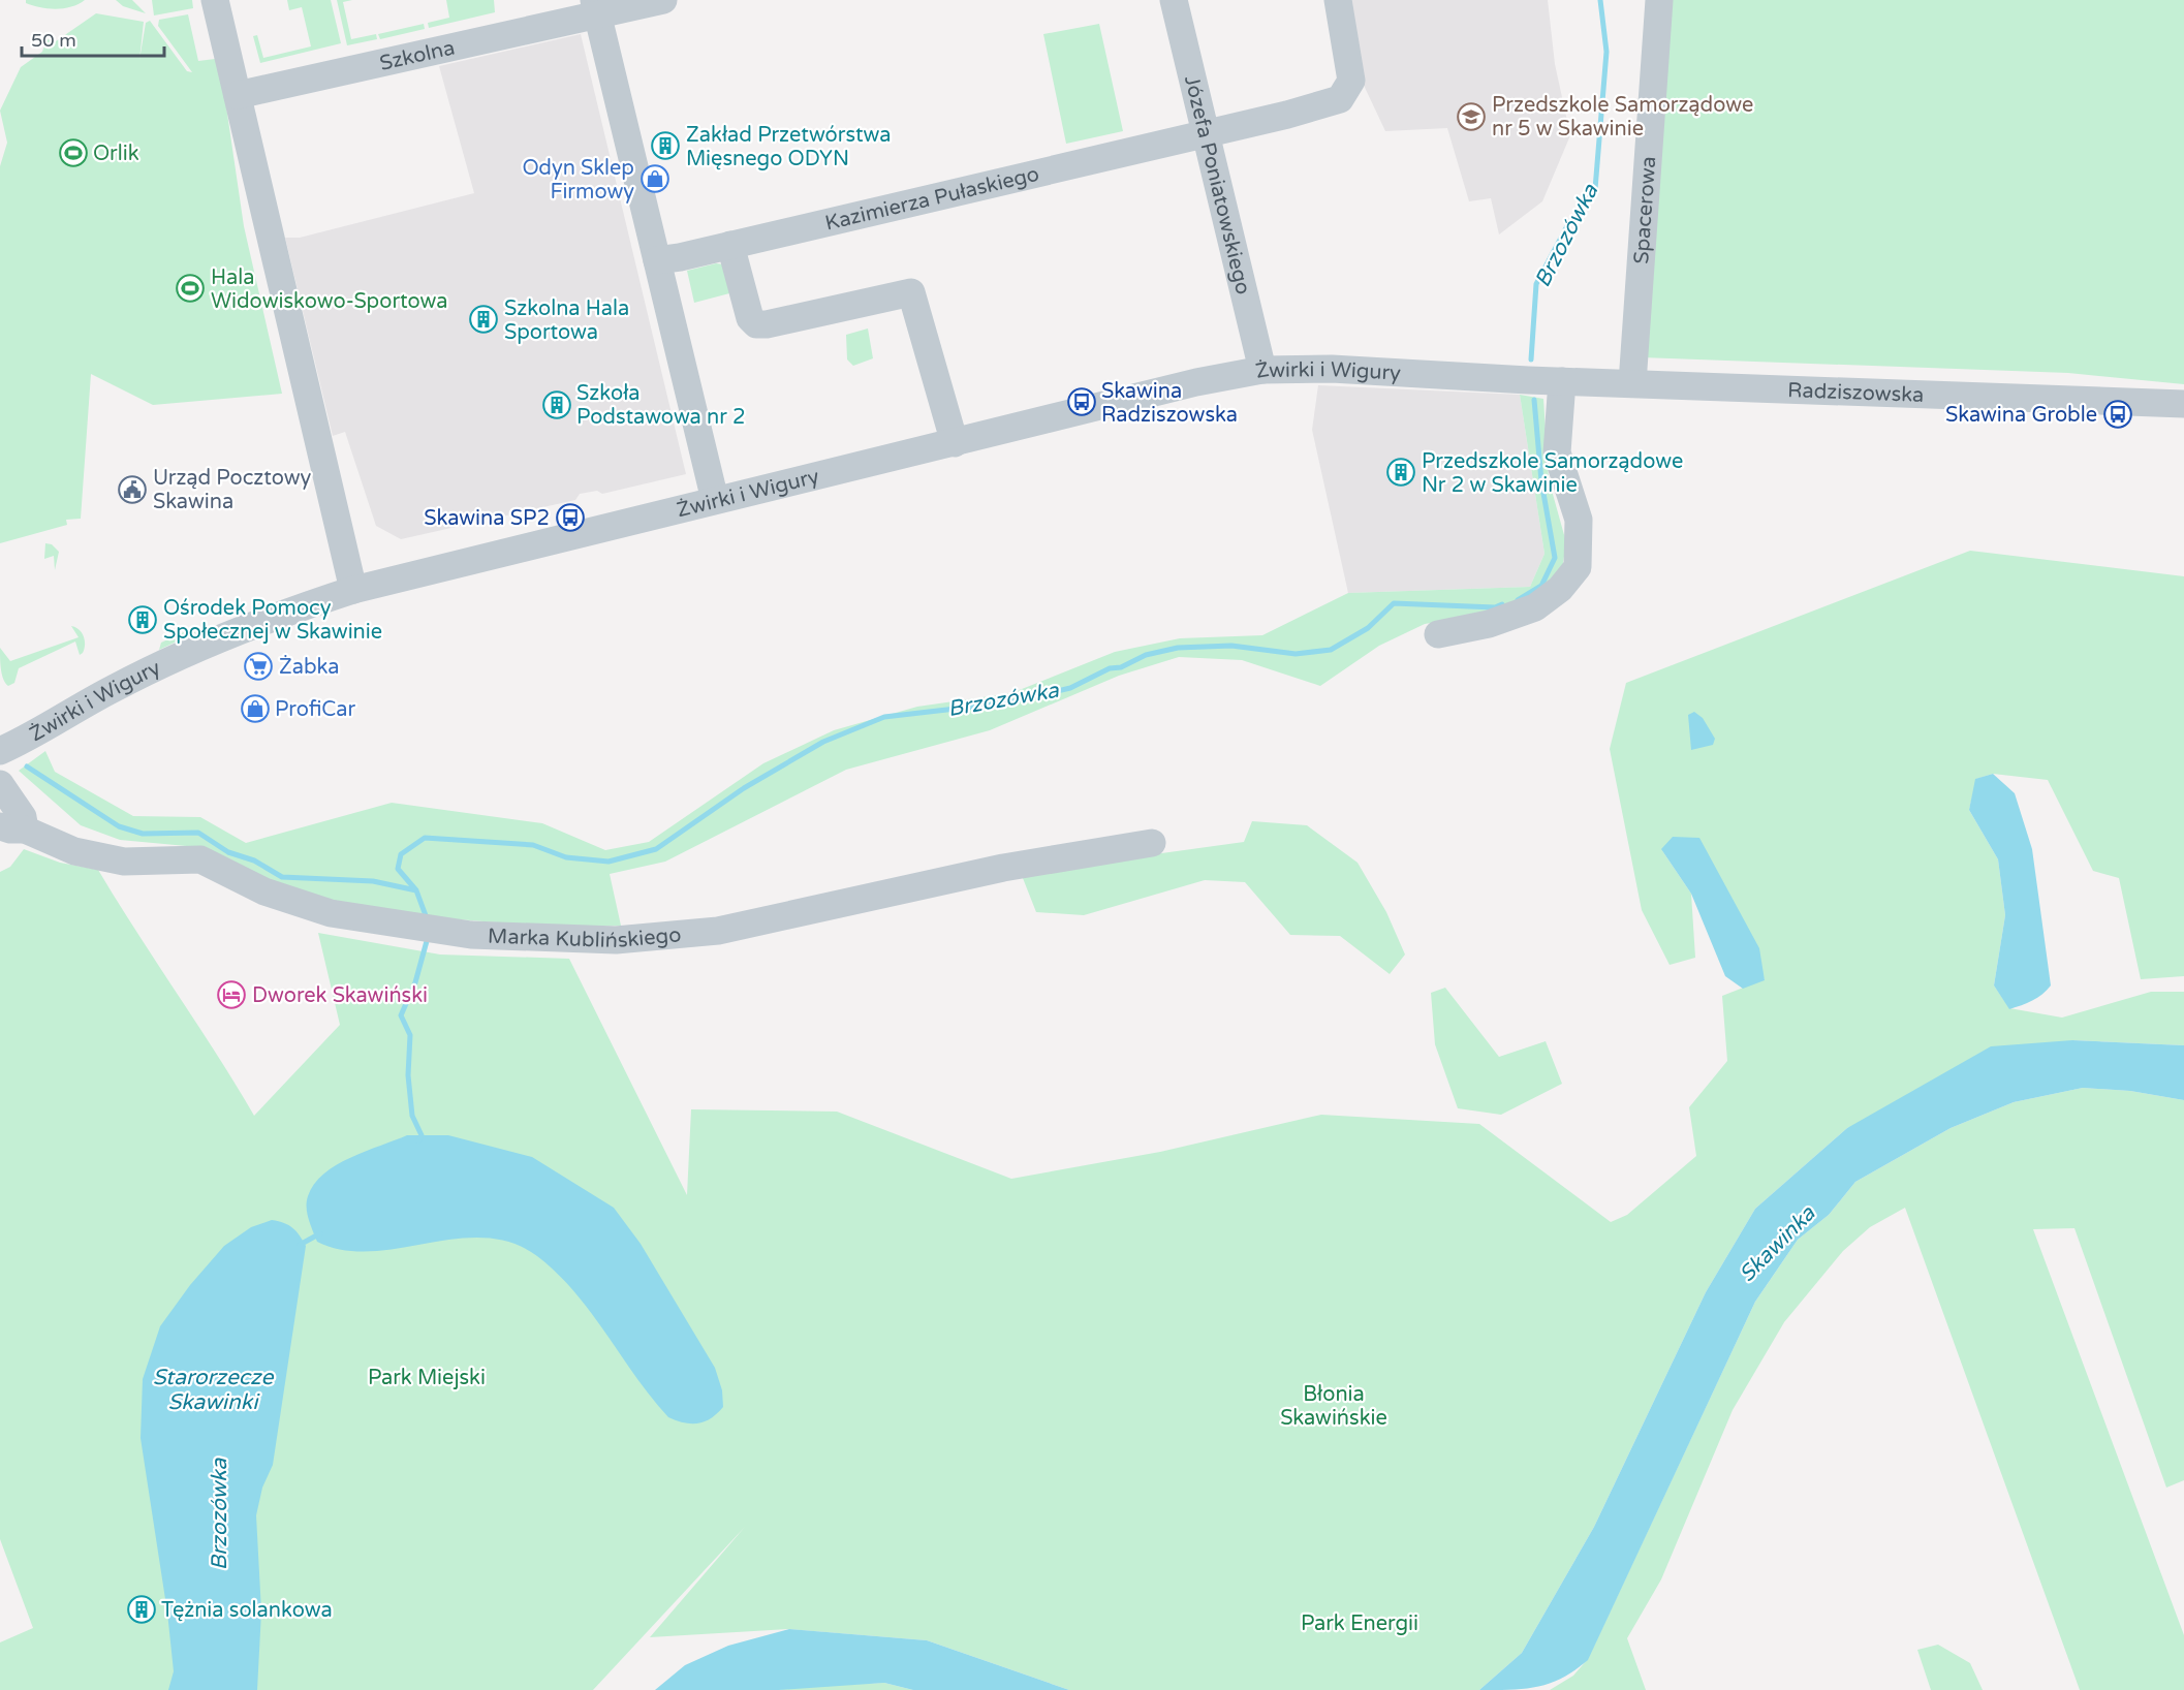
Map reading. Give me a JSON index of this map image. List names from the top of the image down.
{
  "streets": {
    "street": [
      "Szkolna",
      "Józefa Poniatowskiego",
      "Kazimierza Pułaskiego",
      "Spacerowa",
      "Żwirki i Wigury",
      "Radziszowska",
      "Marka Kublińskiego"
    ]
  },
  "crossings": [
    ["Józefa Poniatowskiego", "Kazimierza Pułaskiego"],
    ["Józefa Poniatowskiego", "Żwirki i Wigury"],
    ["Spacerowa", "Radziszowska"],
    ["Żwirki i Wigury", "Radziszowska"]
  ],
  "water": ["Brzozówka", "Skawinka", "Starorzecze Skawinki"],
  "parks": ["Park Miejski", "Błonia Skawińskie", "Park Energii"],
  "places": {
    "school or university": ["Przedszkole Samorządowe nr 5 w Skawinie"],
    "building": [
      "Zakład Przetwórstwa Mięsnego ODYN",
      "Szkolna Hala Sportowa",
      "Szkoła Podstawowa nr 2",
      "Przedszkole Samorządowe Nr 2 w Skawinie",
      "Ośrodek Pomocy Społecznej w Skawinie",
      "Tężnia solankowa"
    ],
    "sports": ["Orlik", "Hala Widowiskowo-Sportowa"],
    "shop": ["Odyn Sklep Firmowy", "ProfiCar"],
    "bus stop": ["Skawina Radziszowska", "Skawina Groble", "Skawina SP2"],
    "public building": ["Urząd Pocztowy Skawina"],
    "supermarket": ["Żabka"],
    "hotel": ["Dworek Skawiński"]
  },
  "scale_bar": "50 m"
}
